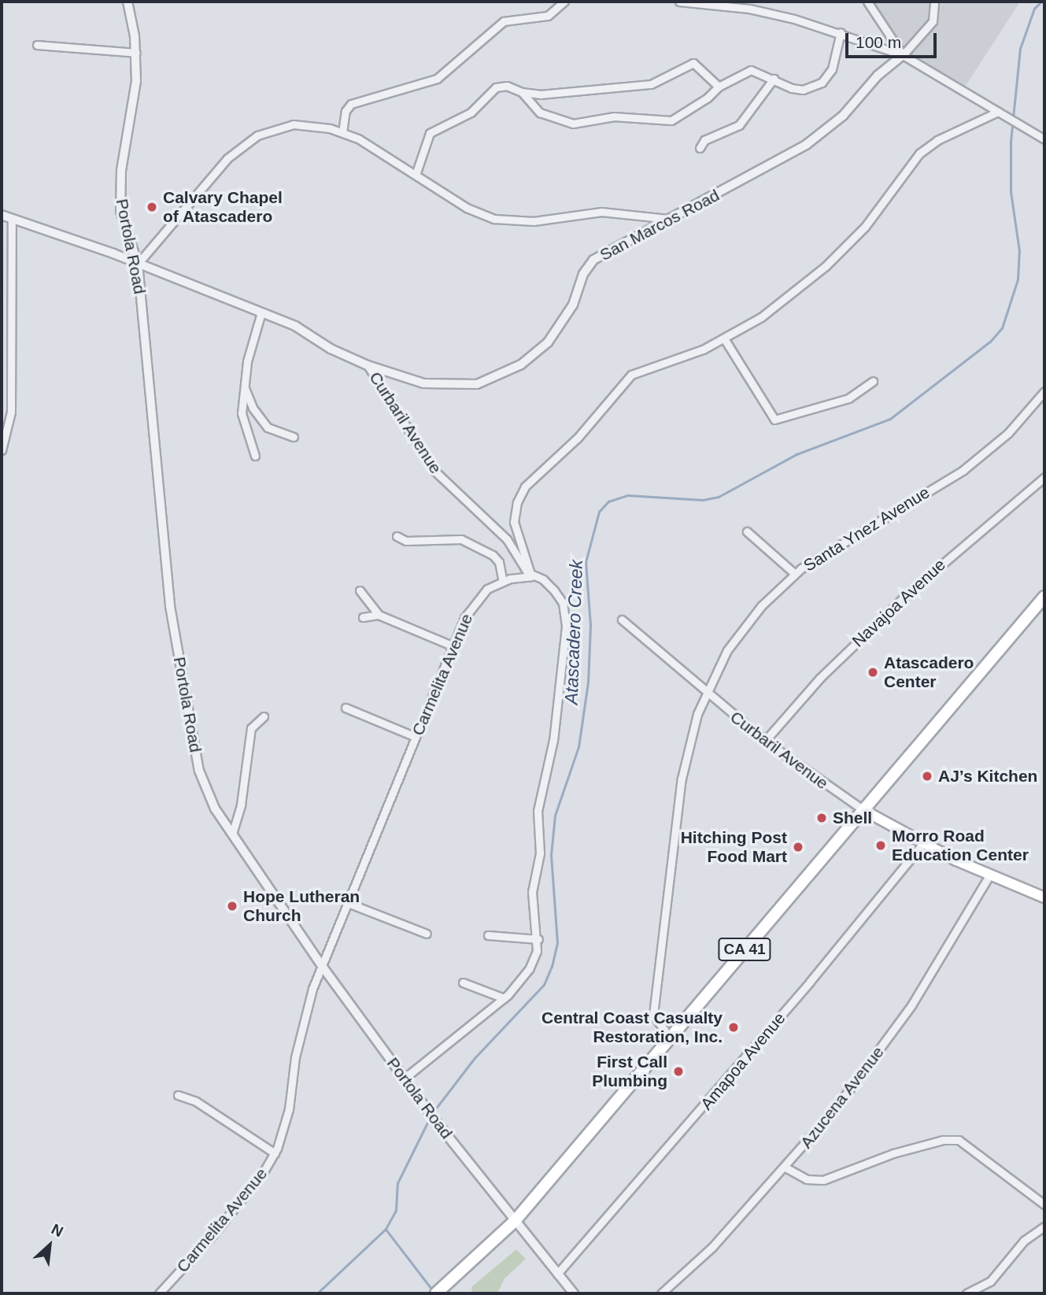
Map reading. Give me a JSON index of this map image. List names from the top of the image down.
{
  "streets": {
    "main road": ["Curbaril Avenue", "CA 41"],
    "street": [
      "San Marcos Road",
      "Portola Road",
      "Santa Ynez Avenue",
      "Navajoa Avenue",
      "Carmelita Avenue",
      "Amapoa Avenue",
      "Azucena Avenue"
    ]
  },
  "crossings": [
    ["San Marcos Road", "Portola Road"],
    ["San Marcos Road", "Curbaril Avenue"],
    ["Portola Road", "Carmelita Avenue"],
    ["Portola Road", "CA 41"],
    ["Portola Road", "Amapoa Avenue"],
    ["Curbaril Avenue", "Santa Ynez Avenue"],
    ["Curbaril Avenue", "Navajoa Avenue"],
    ["Curbaril Avenue", "Carmelita Avenue"],
    ["Curbaril Avenue", "CA 41"],
    ["Curbaril Avenue", "Amapoa Avenue"],
    ["Curbaril Avenue", "Azucena Avenue"],
    ["Santa Ynez Avenue", "CA 41"]
  ],
  "water": ["Atascadero Creek"],
  "places": [
    "Calvary Chapel of Atascadero",
    "Atascadero Center",
    "AJ’s Kitchen",
    "Shell",
    "Morro Road Education Center",
    "Hitching Post Food Mart",
    "Hope Lutheran Church",
    "Central Coast Casualty Restoration, Inc.",
    "First Call Plumbing"
  ],
  "scale_bar": "100 m",
  "north": "top right"
}
